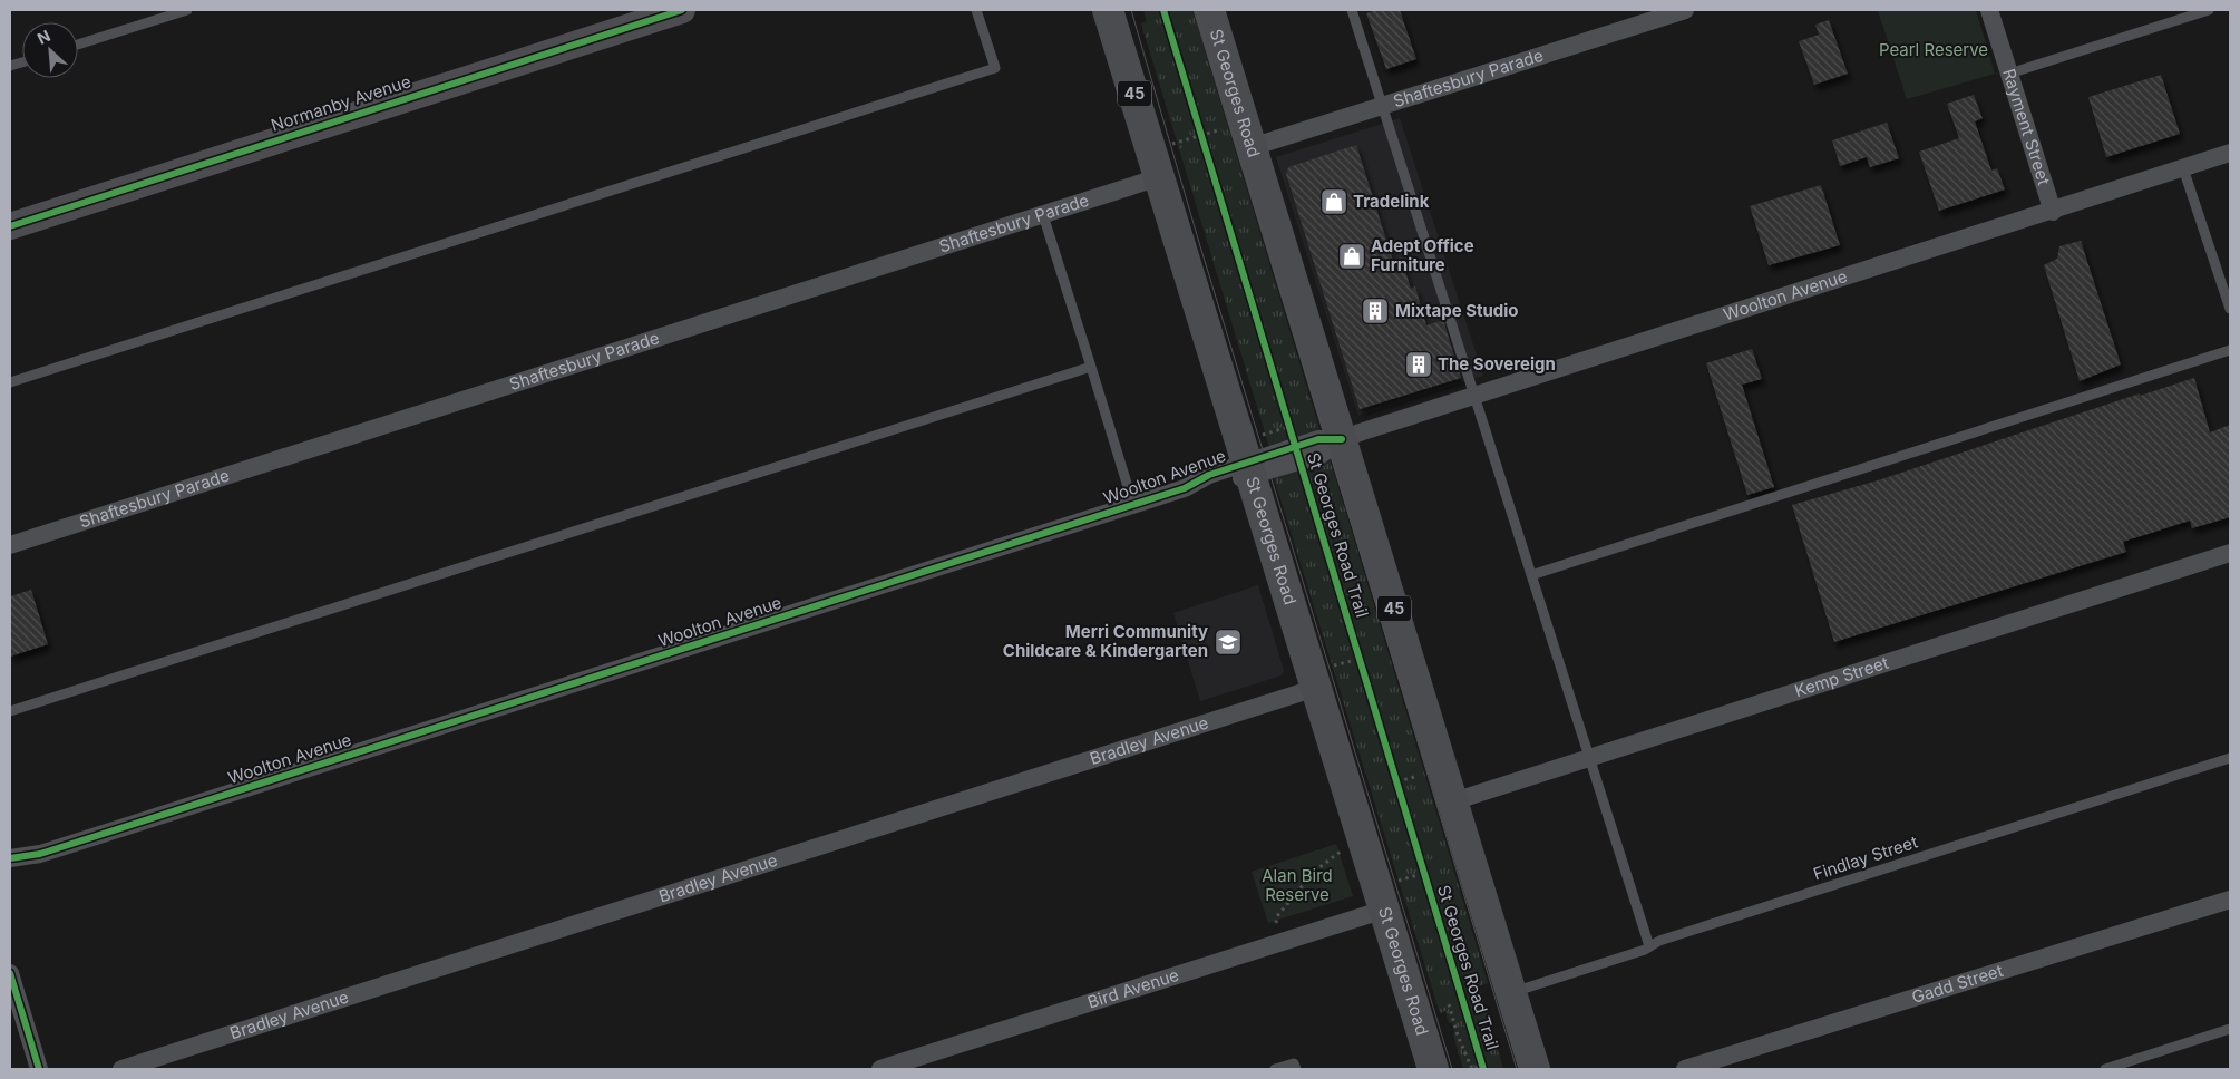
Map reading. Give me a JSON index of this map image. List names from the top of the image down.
{
  "streets": {
    "highway": ["St Georges Road", "45"],
    "main road": ["Normanby Avenue"],
    "street": [
      "Shaftesbury Parade",
      "Rayment Street",
      "Woolton Avenue",
      "Kemp Street",
      "Bradley Avenue",
      "Gadd Street",
      "Bird Avenue"
    ],
    "lane": ["Findlay Street"],
    "cycle path": ["St Georges Road Trail"]
  },
  "crossings": [
    ["Shaftesbury Parade", "St Georges Road"],
    ["St Georges Road", "Woolton Avenue"],
    ["St Georges Road", "Kemp Street"],
    ["St Georges Road", "Bradley Avenue"],
    ["St Georges Road", "Findlay Street"],
    ["St Georges Road", "Bird Avenue"],
    ["Rayment Street", "Woolton Avenue"],
    ["Woolton Avenue", "St Georges Road Trail"]
  ],
  "parks": ["Pearl Reserve", "Alan Bird Reserve"],
  "places": {
    "shop": ["Tradelink", "Adept Office Furniture"],
    "building": ["Mixtape Studio", "The Sovereign"],
    "school or university": ["Merri Community Childcare & Kindergarten"]
  },
  "north": "top left"
}
